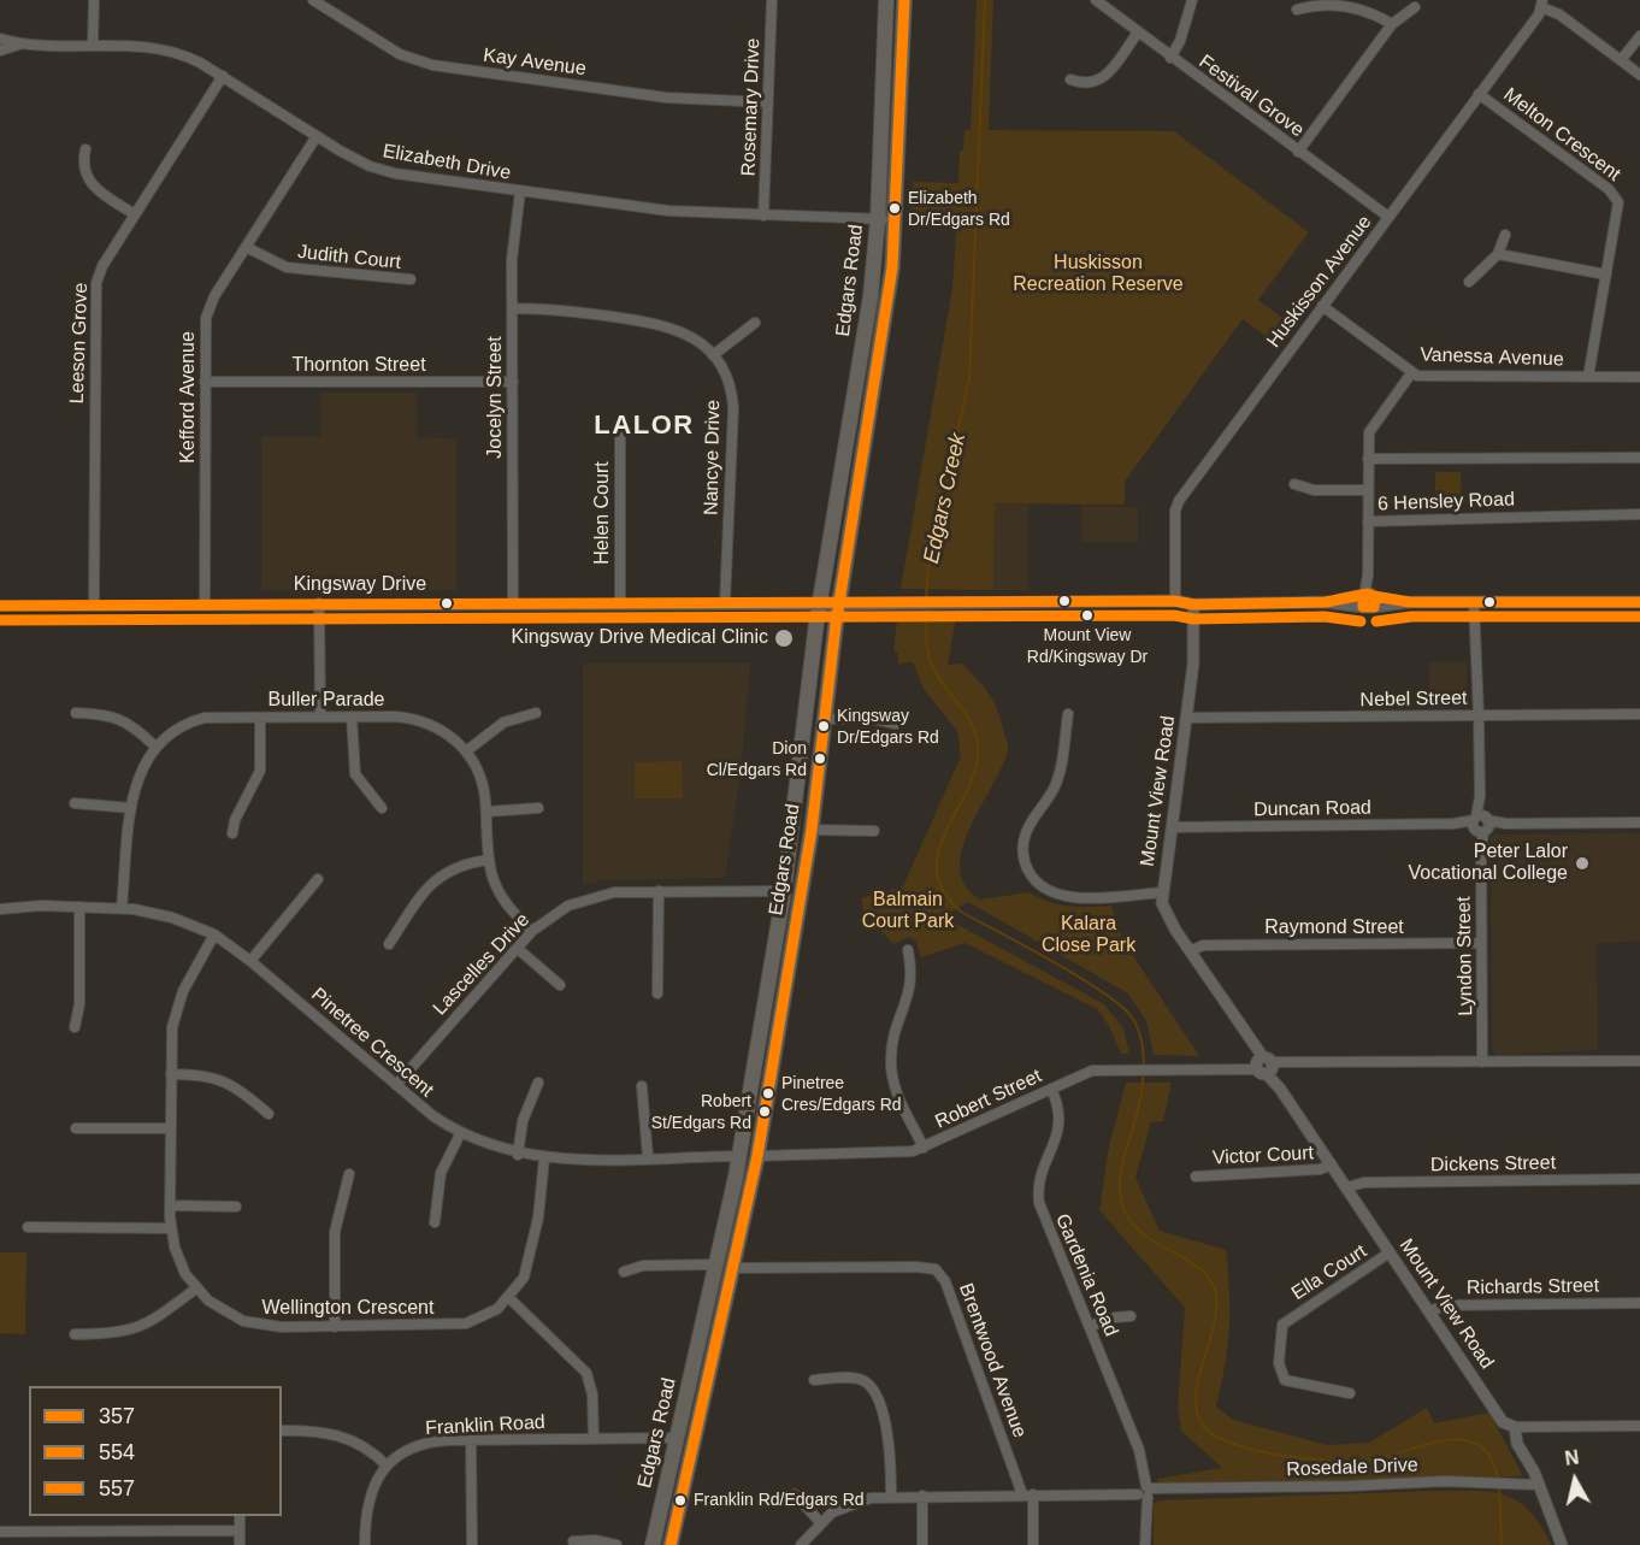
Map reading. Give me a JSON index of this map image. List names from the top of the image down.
{
  "streets": {
    "main road": ["Edgars Road"],
    "street": [
      "Kay Avenue",
      "Festival Grove",
      "Rosemary Drive",
      "Melton Crescent",
      "Elizabeth Drive",
      "Judith Court",
      "Huskisson Avenue",
      "Leeson Grove",
      "Vanessa Avenue",
      "Thornton Street",
      "Kefford Avenue",
      "Jocelyn Street",
      "Nancye Drive",
      "6 Hensley Road",
      "Helen Court",
      "Kingsway Drive",
      "Nebel Street",
      "Buller Parade",
      "Mount View Road",
      "Duncan Road",
      "Raymond Street",
      "Lyndon Street",
      "Lascelles Drive",
      "Pinetree Crescent",
      "Robert Street",
      "Victor Court",
      "Dickens Street",
      "Ella Court",
      "Gardenia Road",
      "Richards Street",
      "Wellington Crescent",
      "Brentwood Avenue",
      "Franklin Road",
      "Rosedale Drive"
    ]
  },
  "crossings": [
    ["Kay Avenue", "Rosemary Drive"],
    ["Festival Grove", "Huskisson Avenue"],
    ["Rosemary Drive", "Elizabeth Drive"],
    ["Melton Crescent", "Huskisson Avenue"],
    ["Melton Crescent", "Vanessa Avenue"],
    ["Elizabeth Drive", "Edgars Road"],
    ["Elizabeth Drive", "Leeson Grove"],
    ["Elizabeth Drive", "Kefford Avenue"],
    ["Elizabeth Drive", "Jocelyn Street"],
    ["Judith Court", "Kefford Avenue"],
    ["Edgars Road", "Kingsway Drive"],
    ["Edgars Road", "Lascelles Drive"],
    ["Edgars Road", "Pinetree Crescent"],
    ["Edgars Road", "Robert Street"],
    ["Edgars Road", "Brentwood Avenue"],
    ["Edgars Road", "Franklin Road"],
    ["Huskisson Avenue", "Vanessa Avenue"],
    ["Huskisson Avenue", "Kingsway Drive"],
    ["Leeson Grove", "Kingsway Drive"],
    ["Thornton Street", "Kefford Avenue"],
    ["Thornton Street", "Jocelyn Street"],
    ["Kefford Avenue", "Kingsway Drive"],
    ["Jocelyn Street", "Nancye Drive"],
    ["Jocelyn Street", "Kingsway Drive"],
    ["Nancye Drive", "Kingsway Drive"],
    ["Helen Court", "Kingsway Drive"],
    ["Kingsway Drive", "Mount View Road"],
    ["Kingsway Drive", "Lyndon Street"],
    ["Nebel Street", "Mount View Road"],
    ["Nebel Street", "Lyndon Street"],
    ["Buller Parade", "Lascelles Drive"],
    ["Buller Parade", "Pinetree Crescent"],
    ["Mount View Road", "Duncan Road"],
    ["Mount View Road", "Raymond Street"],
    ["Mount View Road", "Robert Street"],
    ["Mount View Road", "Victor Court"],
    ["Mount View Road", "Dickens Street"],
    ["Mount View Road", "Ella Court"],
    ["Mount View Road", "Richards Street"],
    ["Mount View Road", "Rosedale Drive"],
    ["Duncan Road", "Lyndon Street"],
    ["Raymond Street", "Lyndon Street"],
    ["Lyndon Street", "Robert Street"],
    ["Lascelles Drive", "Pinetree Crescent"],
    ["Pinetree Crescent", "Wellington Crescent"],
    ["Robert Street", "Gardenia Road"],
    ["Gardenia Road", "Rosedale Drive"],
    ["Brentwood Avenue", "Rosedale Drive"]
  ],
  "districts": ["LALOR"],
  "water": ["Edgars Creek"],
  "parks": ["Huskisson Recreation Reserve", "Balmain Court Park", "Kalara Close Park"],
  "places": [
    "Elizabeth Dr/Edgars Rd",
    "Mount View Rd/Kingsway Dr",
    "Kingsway Drive Medical Clinic",
    "Kingsway Dr/Edgars Rd",
    "Dion Cl/Edgars Rd",
    "Peter Lalor Vocational College",
    "Pinetree Cres/Edgars Rd",
    "Robert St/Edgars Rd",
    "Franklin Rd/Edgars Rd"
  ],
  "lines": ["transit line 357", "transit line 554", "transit line 557"],
  "legend": ["357", "554", "557"],
  "north": "top"
}
